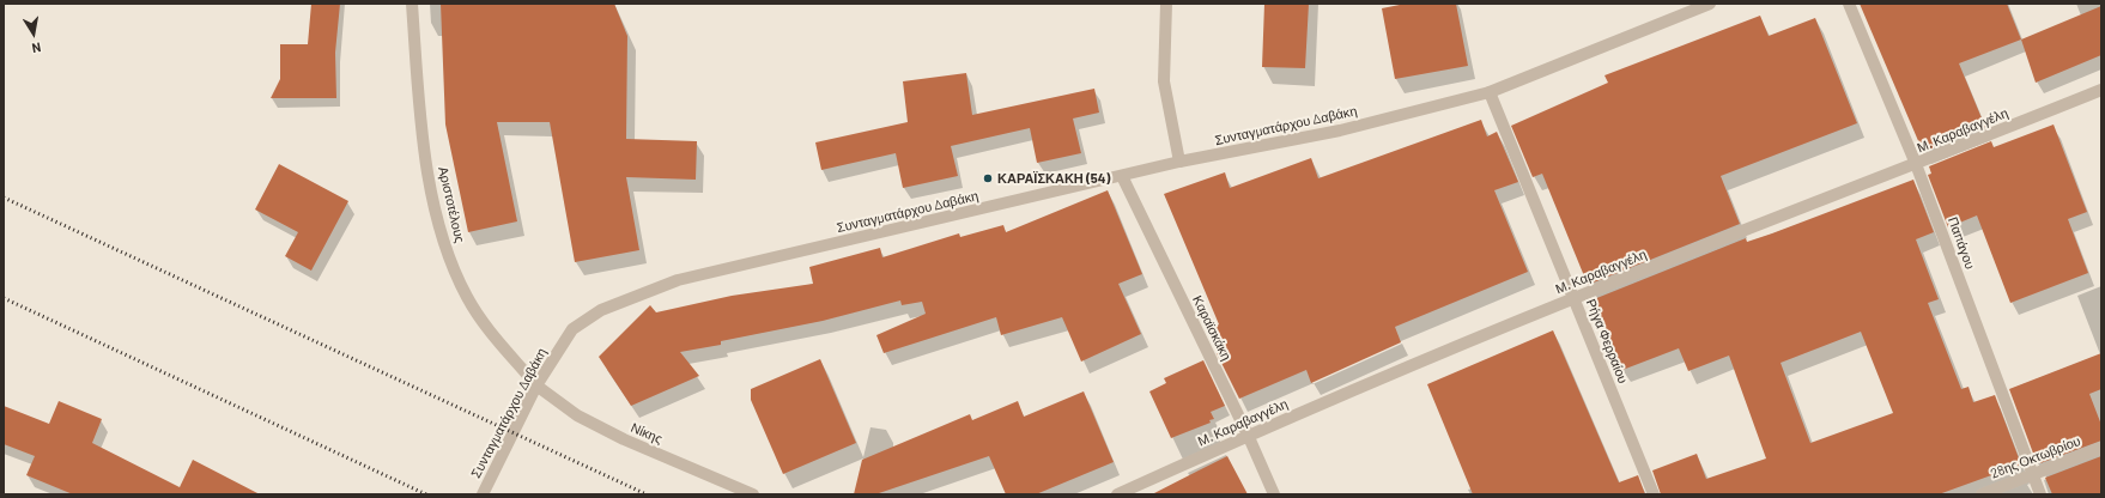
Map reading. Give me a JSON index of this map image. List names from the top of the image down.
{
  "streets": {
    "street": [
      "Συνταγματάρχου Δαβάκη",
      "Μ. Καραβαγγέλη",
      "Αριστοτέλους",
      "Παπάγου",
      "Καραϊσκάκη",
      "Ρήγα Φερραίου",
      "Νίκης",
      "28ης Οκτωβρίου"
    ]
  },
  "crossings": [
    ["Συνταγματάρχου Δαβάκη", "Αριστοτέλους"],
    ["Συνταγματάρχου Δαβάκη", "Καραϊσκάκη"],
    ["Συνταγματάρχου Δαβάκη", "Ρήγα Φερραίου"],
    ["Συνταγματάρχου Δαβάκη", "Νίκης"],
    ["Μ. Καραβαγγέλη", "Παπάγου"],
    ["Μ. Καραβαγγέλη", "Καραϊσκάκη"],
    ["Μ. Καραβαγγέλη", "Ρήγα Φερραίου"],
    ["Αριστοτέλους", "Νίκης"],
    ["Παπάγου", "28ης Οκτωβρίου"]
  ],
  "places": ["ΚΑΡΑΪΣΚΑΚΗ (54)"],
  "north": "bottom"
}
